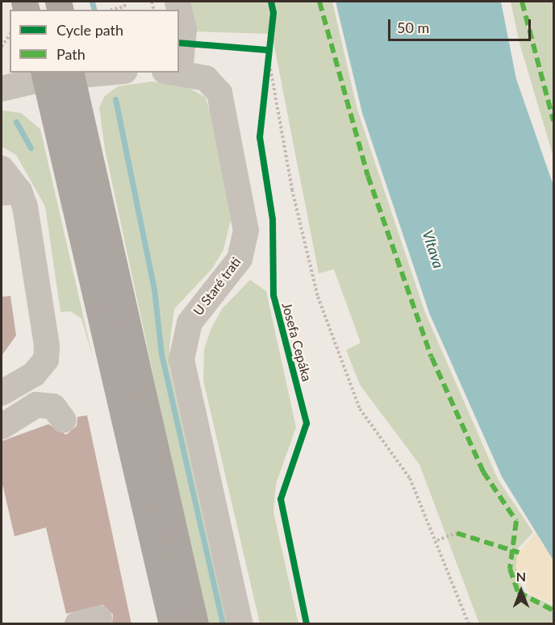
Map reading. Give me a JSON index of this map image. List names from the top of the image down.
{
  "streets": {
    "street": ["U Staré trati"],
    "cycle path": ["Josefa Cepáka"]
  },
  "water": ["Vltava"],
  "legend": ["Cycle path", "Path"],
  "scale_bar": "50 m",
  "north": "top"
}
